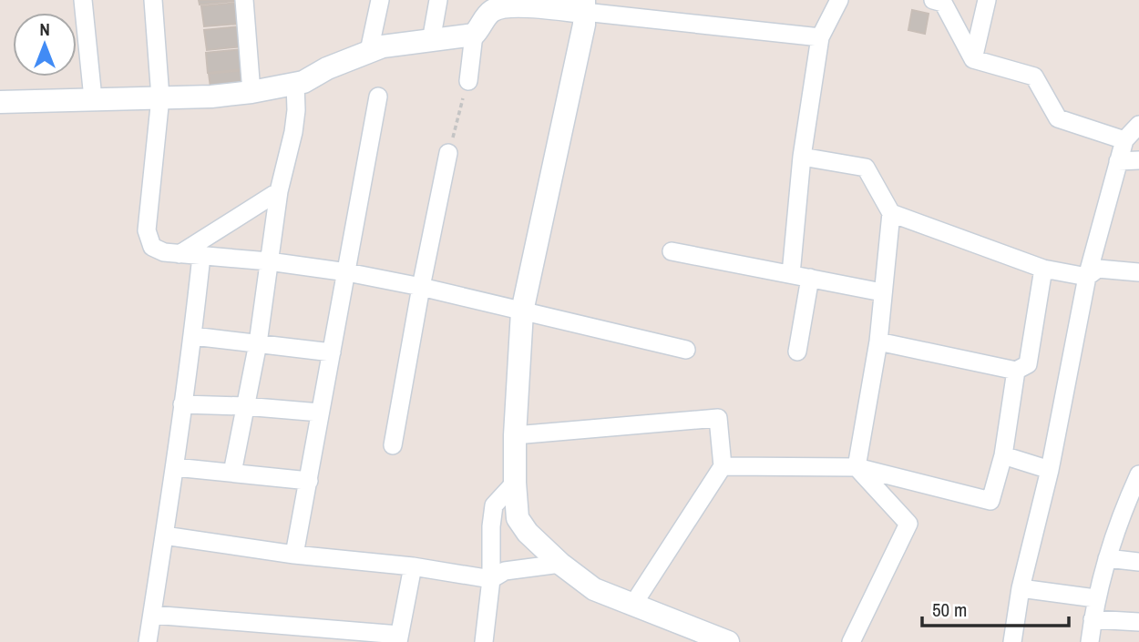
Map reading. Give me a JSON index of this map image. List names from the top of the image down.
{
  "scale_bar": "50 m",
  "north": "top"
}
